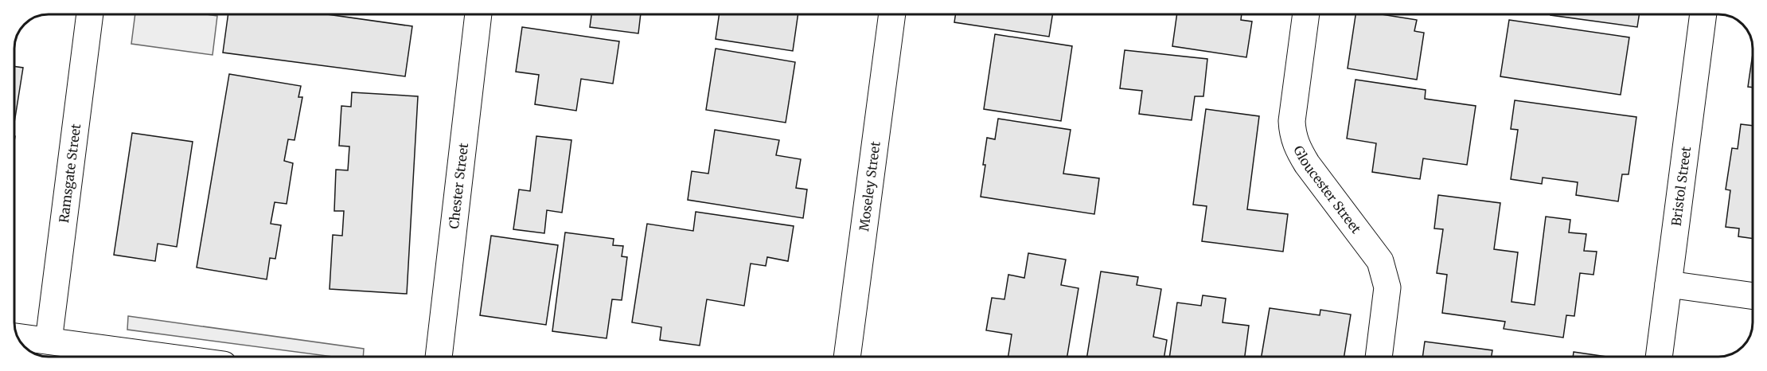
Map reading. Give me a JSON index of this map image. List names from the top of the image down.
{
  "streets": {
    "street": [
      "Ramsgate Street",
      "Chester Street",
      "Moseley Street",
      "Bristol Street",
      "Gloucester Street"
    ]
  }
}
